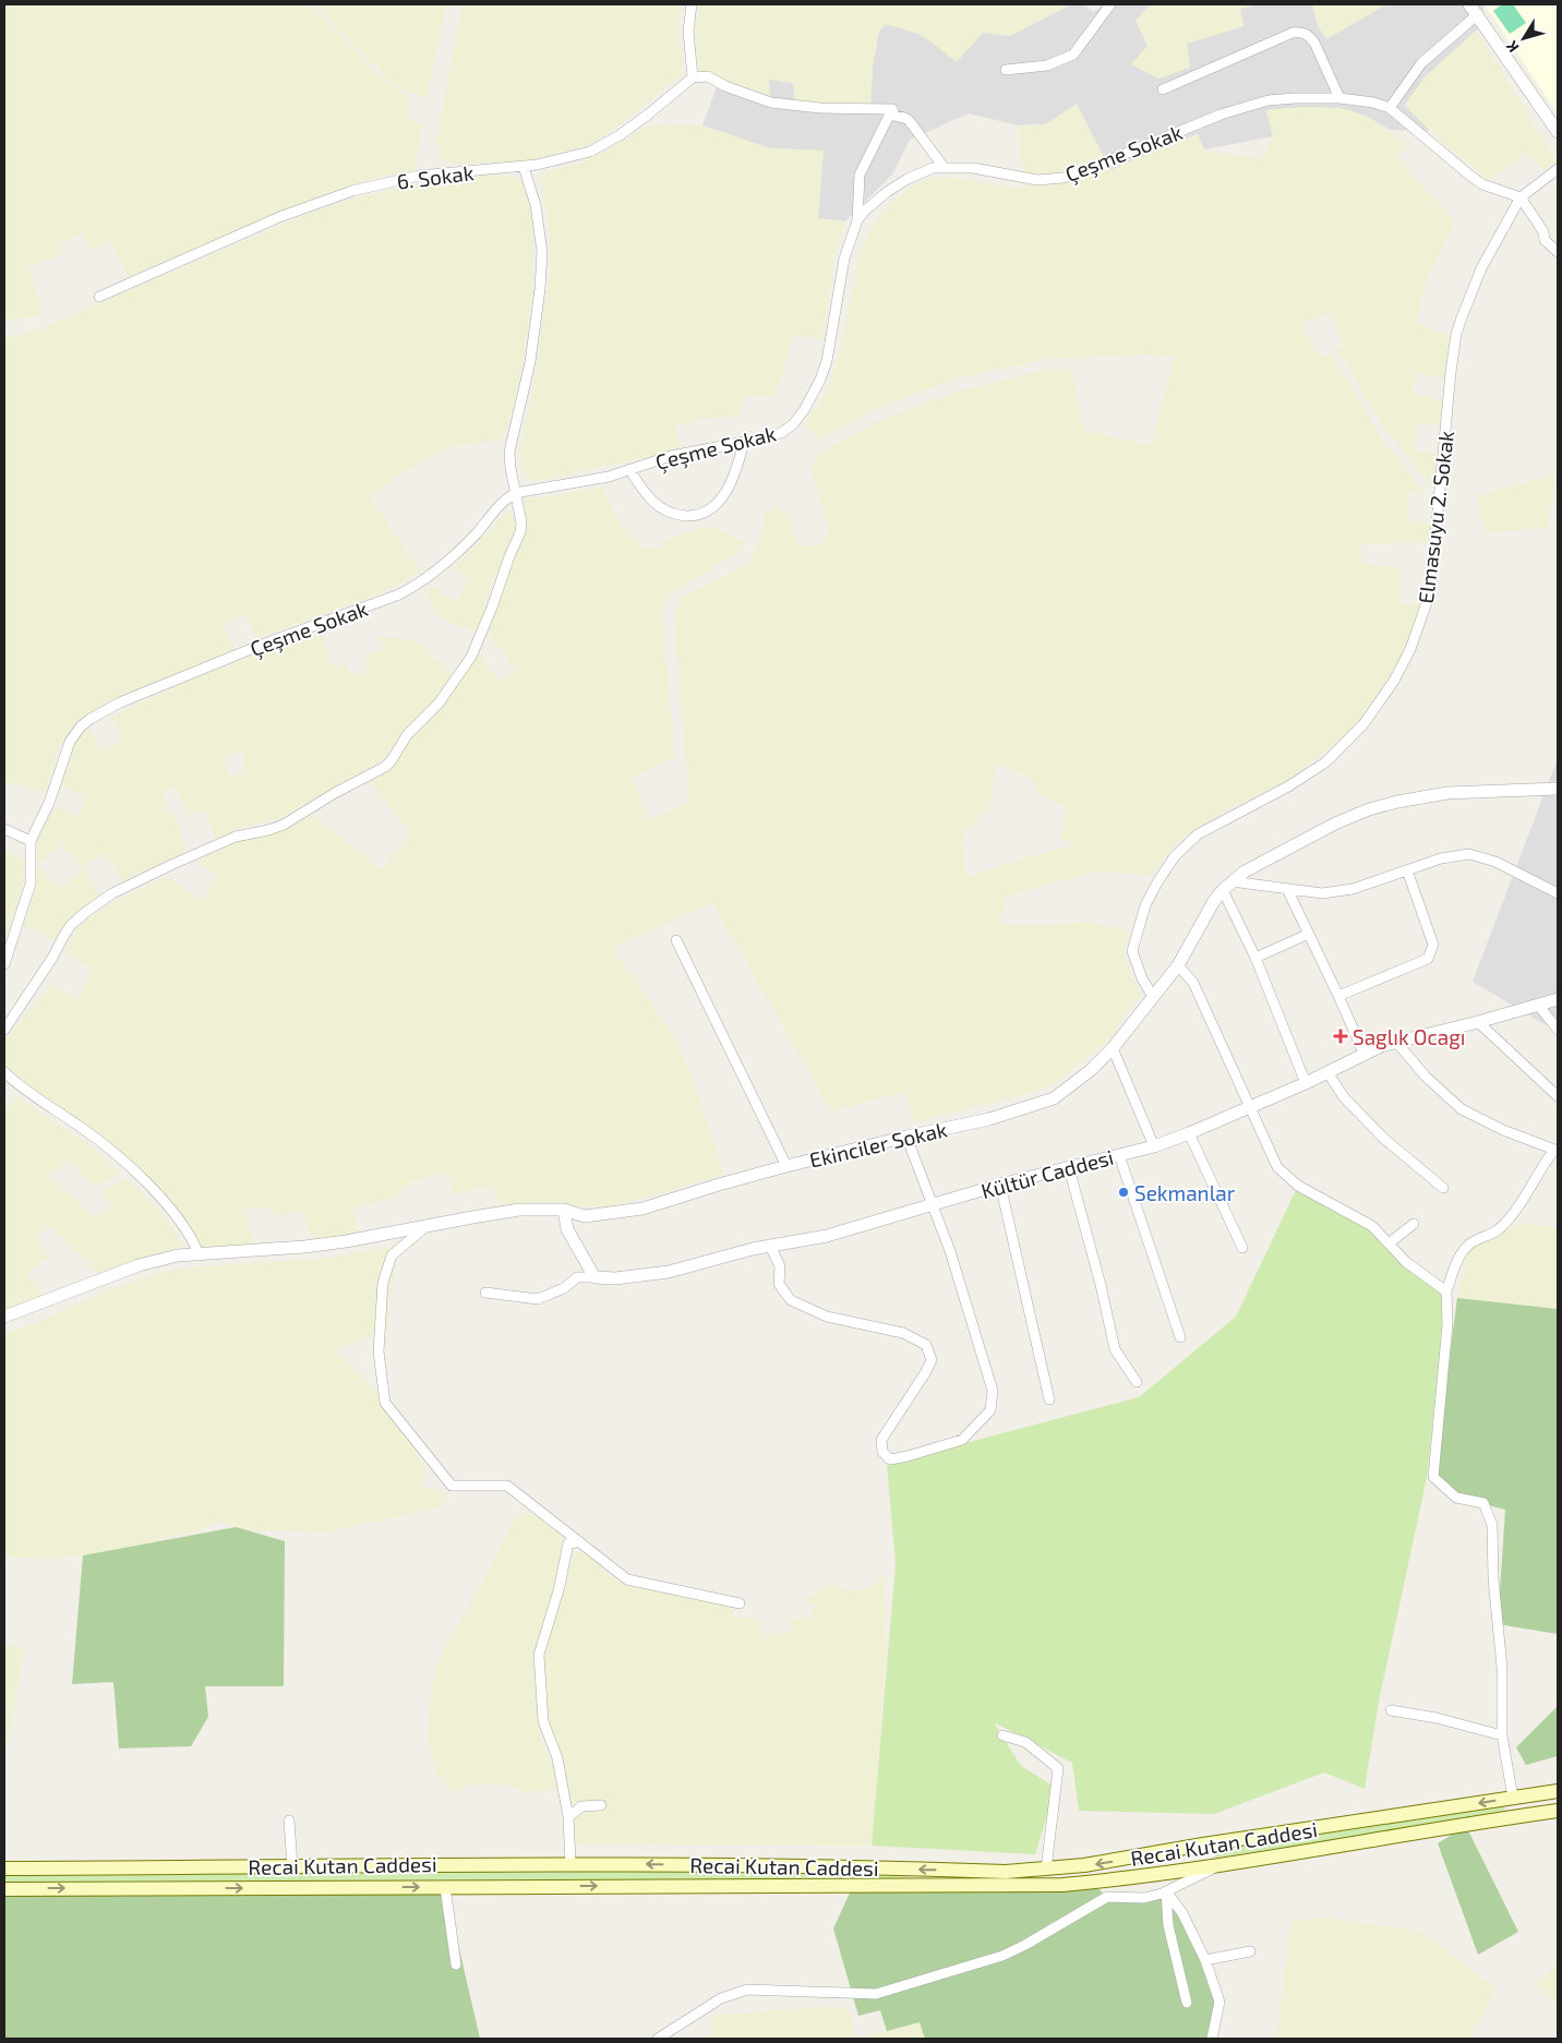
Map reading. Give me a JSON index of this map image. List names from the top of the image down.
{
  "streets": {
    "main road": ["Recai Kutan Caddesi"],
    "street": [
      "Çeşme Sokak",
      "6. Sokak",
      "Elmasuyu 2. Sokak",
      "Ekinciler Sokak",
      "Kültür Caddesi"
    ]
  },
  "crossings": [
    ["Çeşme Sokak", "Elmasuyu 2. Sokak"],
    ["Elmasuyu 2. Sokak", "Ekinciler Sokak"]
  ],
  "places": {
    "health": ["Saglık Ocagı"],
    "other": ["Sekmanlar"]
  },
  "north": "bottom left"
}
